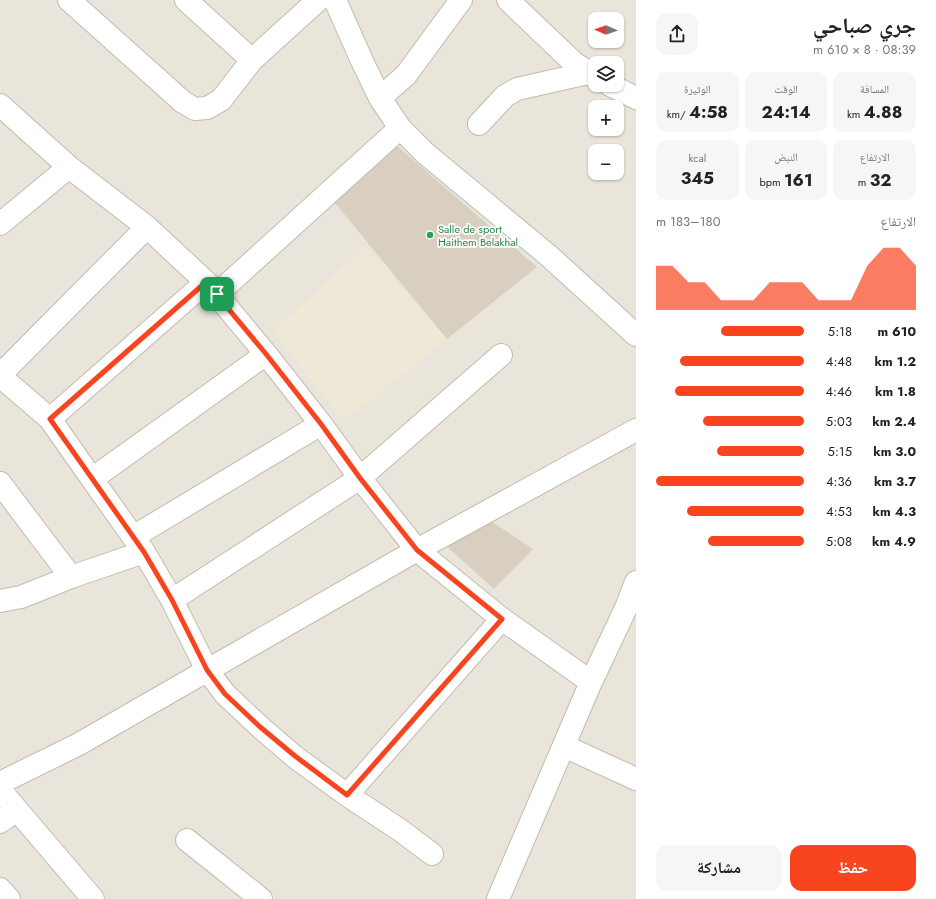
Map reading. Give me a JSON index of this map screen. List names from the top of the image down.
{
  "places": ["Salle de sport Haithem Belakhal"],
  "north": "left",
  "page": {
    "heading": ["جري صباحي", "08:39 · 8 × 610 m"],
    "map_buttons": ["+", "−"],
    "stats": [
      ["المسافة", "4.88 km"],
      ["الوقت", "24:14"],
      ["الوتيرة", "4:58 /km"],
      ["الارتفاع", "32 m"],
      ["النبض", "161 bpm"],
      ["kcal", "345"]
    ],
    "chart": ["الارتفاع", "180–183 m"],
    "list": [
      {
        "name": "610 m",
        "note": "5:18"
      },
      {
        "name": "1.2 km",
        "note": "4:48"
      },
      {
        "name": "1.8 km",
        "note": "4:46"
      },
      {
        "name": "2.4 km",
        "note": "5:03"
      },
      {
        "name": "3.0 km",
        "note": "5:15"
      },
      {
        "name": "3.7 km",
        "note": "4:36"
      },
      {
        "name": "4.3 km",
        "note": "4:53"
      },
      {
        "name": "4.9 km",
        "note": "5:08"
      }
    ],
    "buttons": ["حفظ", "مشاركة"]
  }
}
